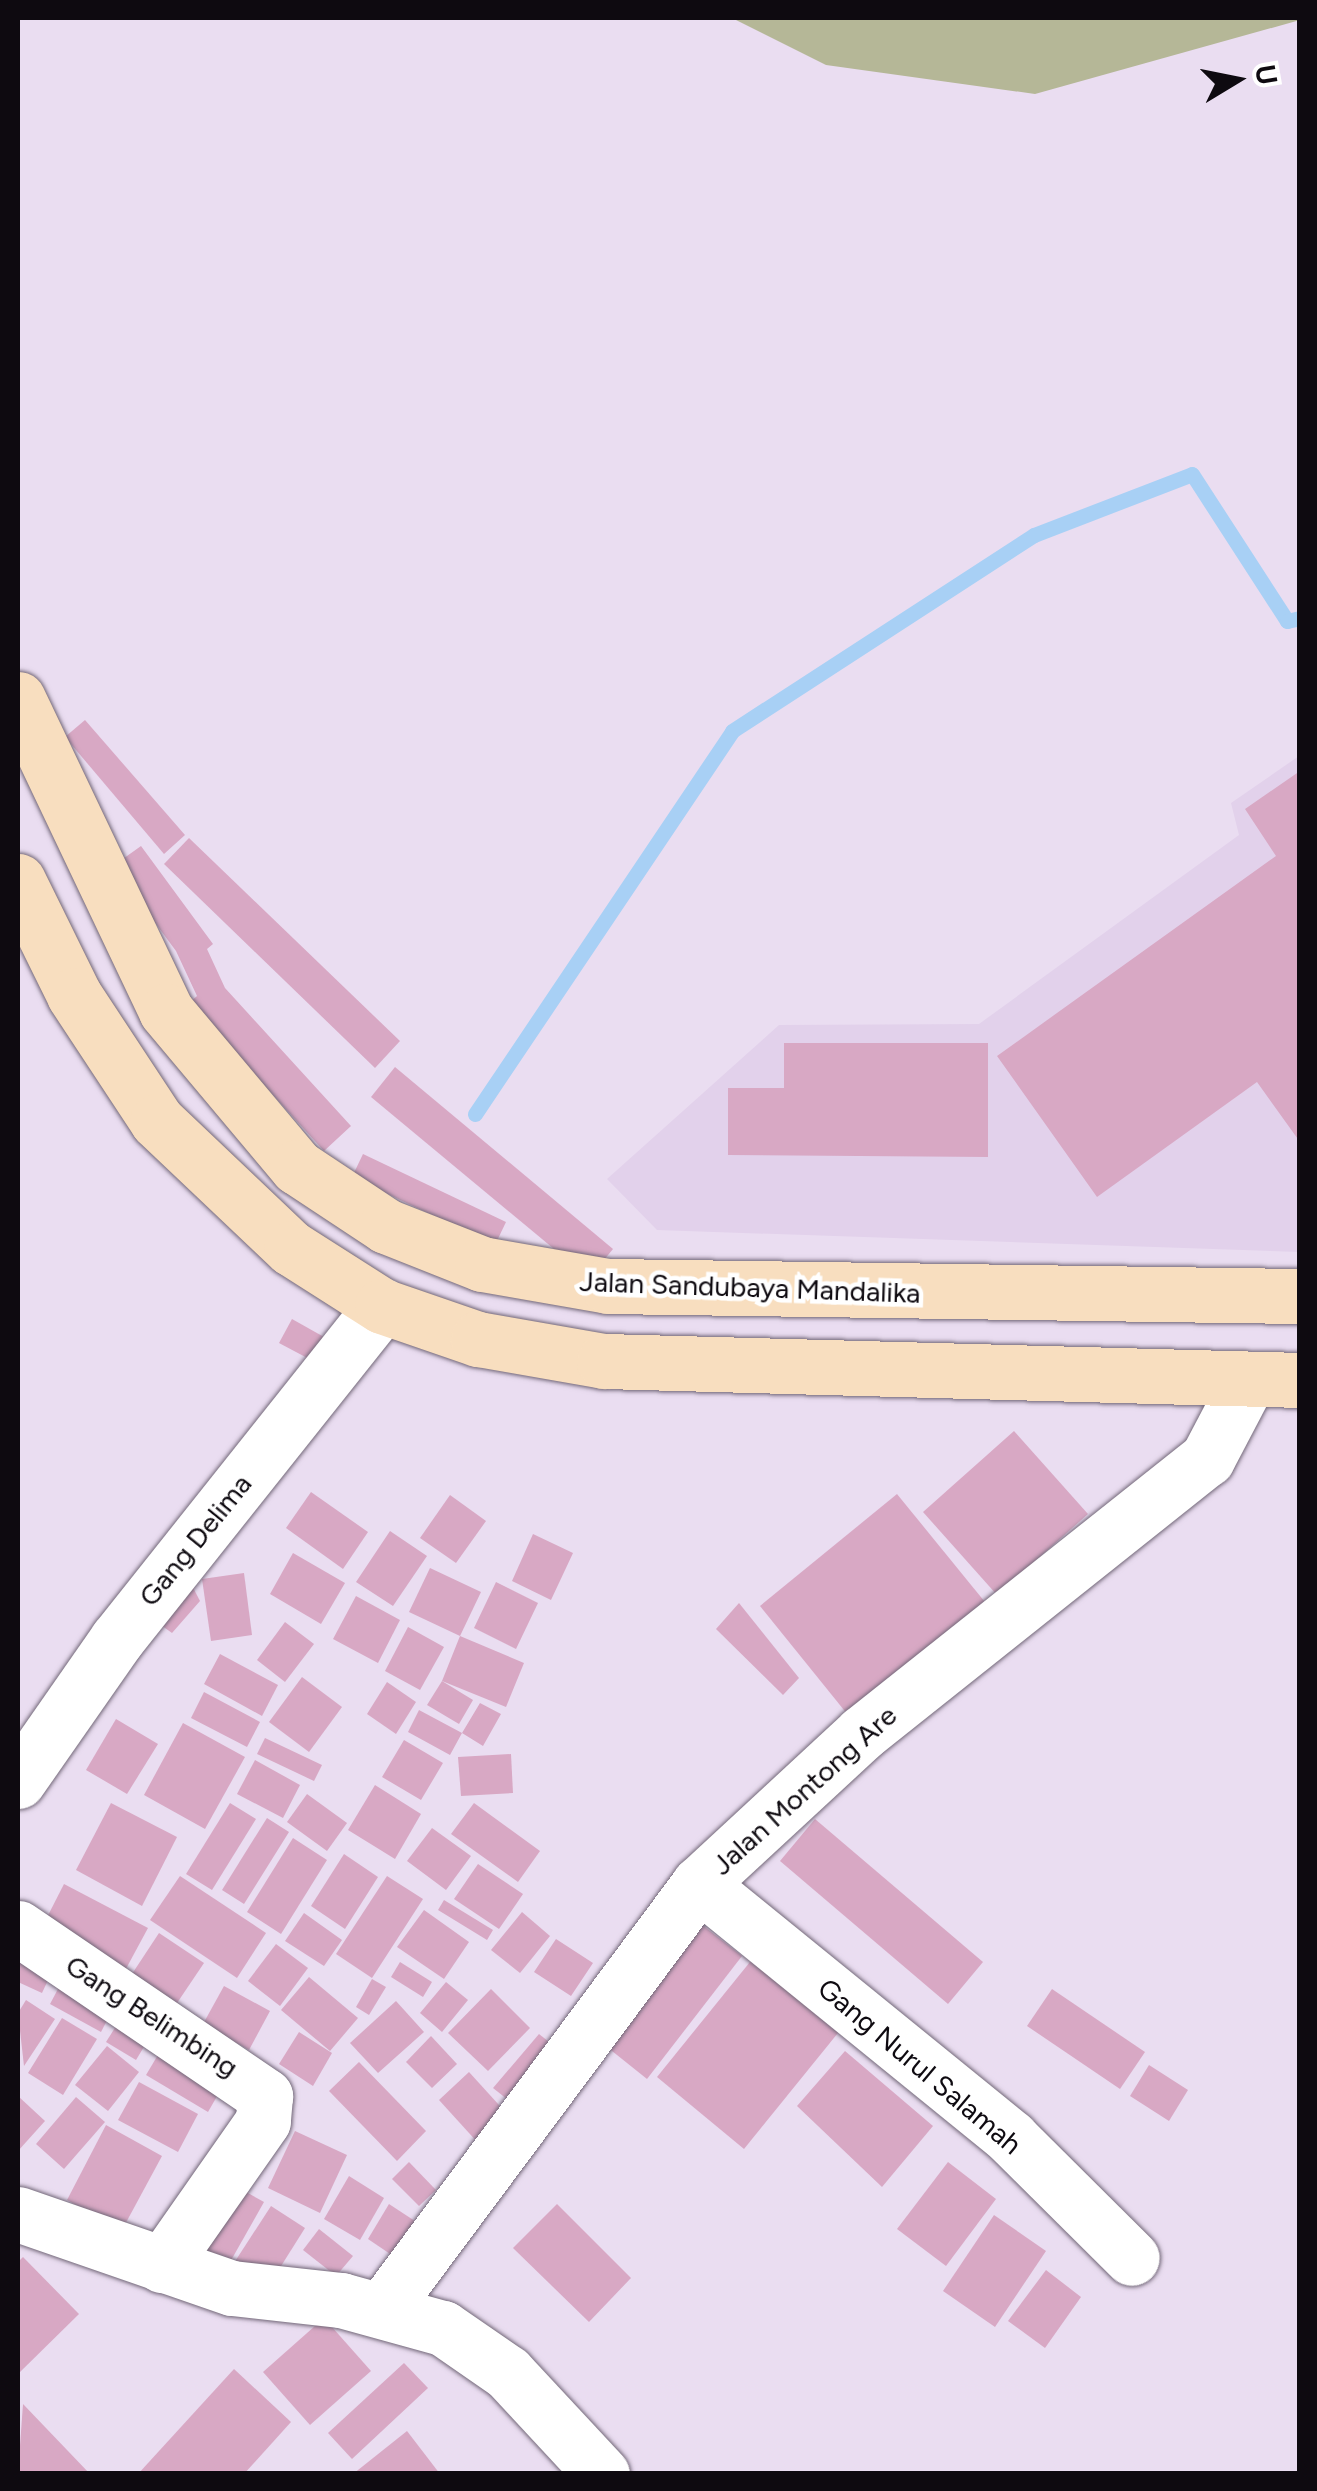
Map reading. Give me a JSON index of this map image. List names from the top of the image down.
{
  "streets": {
    "main road": ["Jalan Sandubaya Mandalika"],
    "street": [
      "Gang Delima",
      "Jalan Montong Are",
      "Gang Belimbing",
      "Gang Nurul Salamah"
    ]
  },
  "crossings": [
    ["Jalan Montong Are", "Gang Nurul Salamah"]
  ],
  "north": "right"
}
